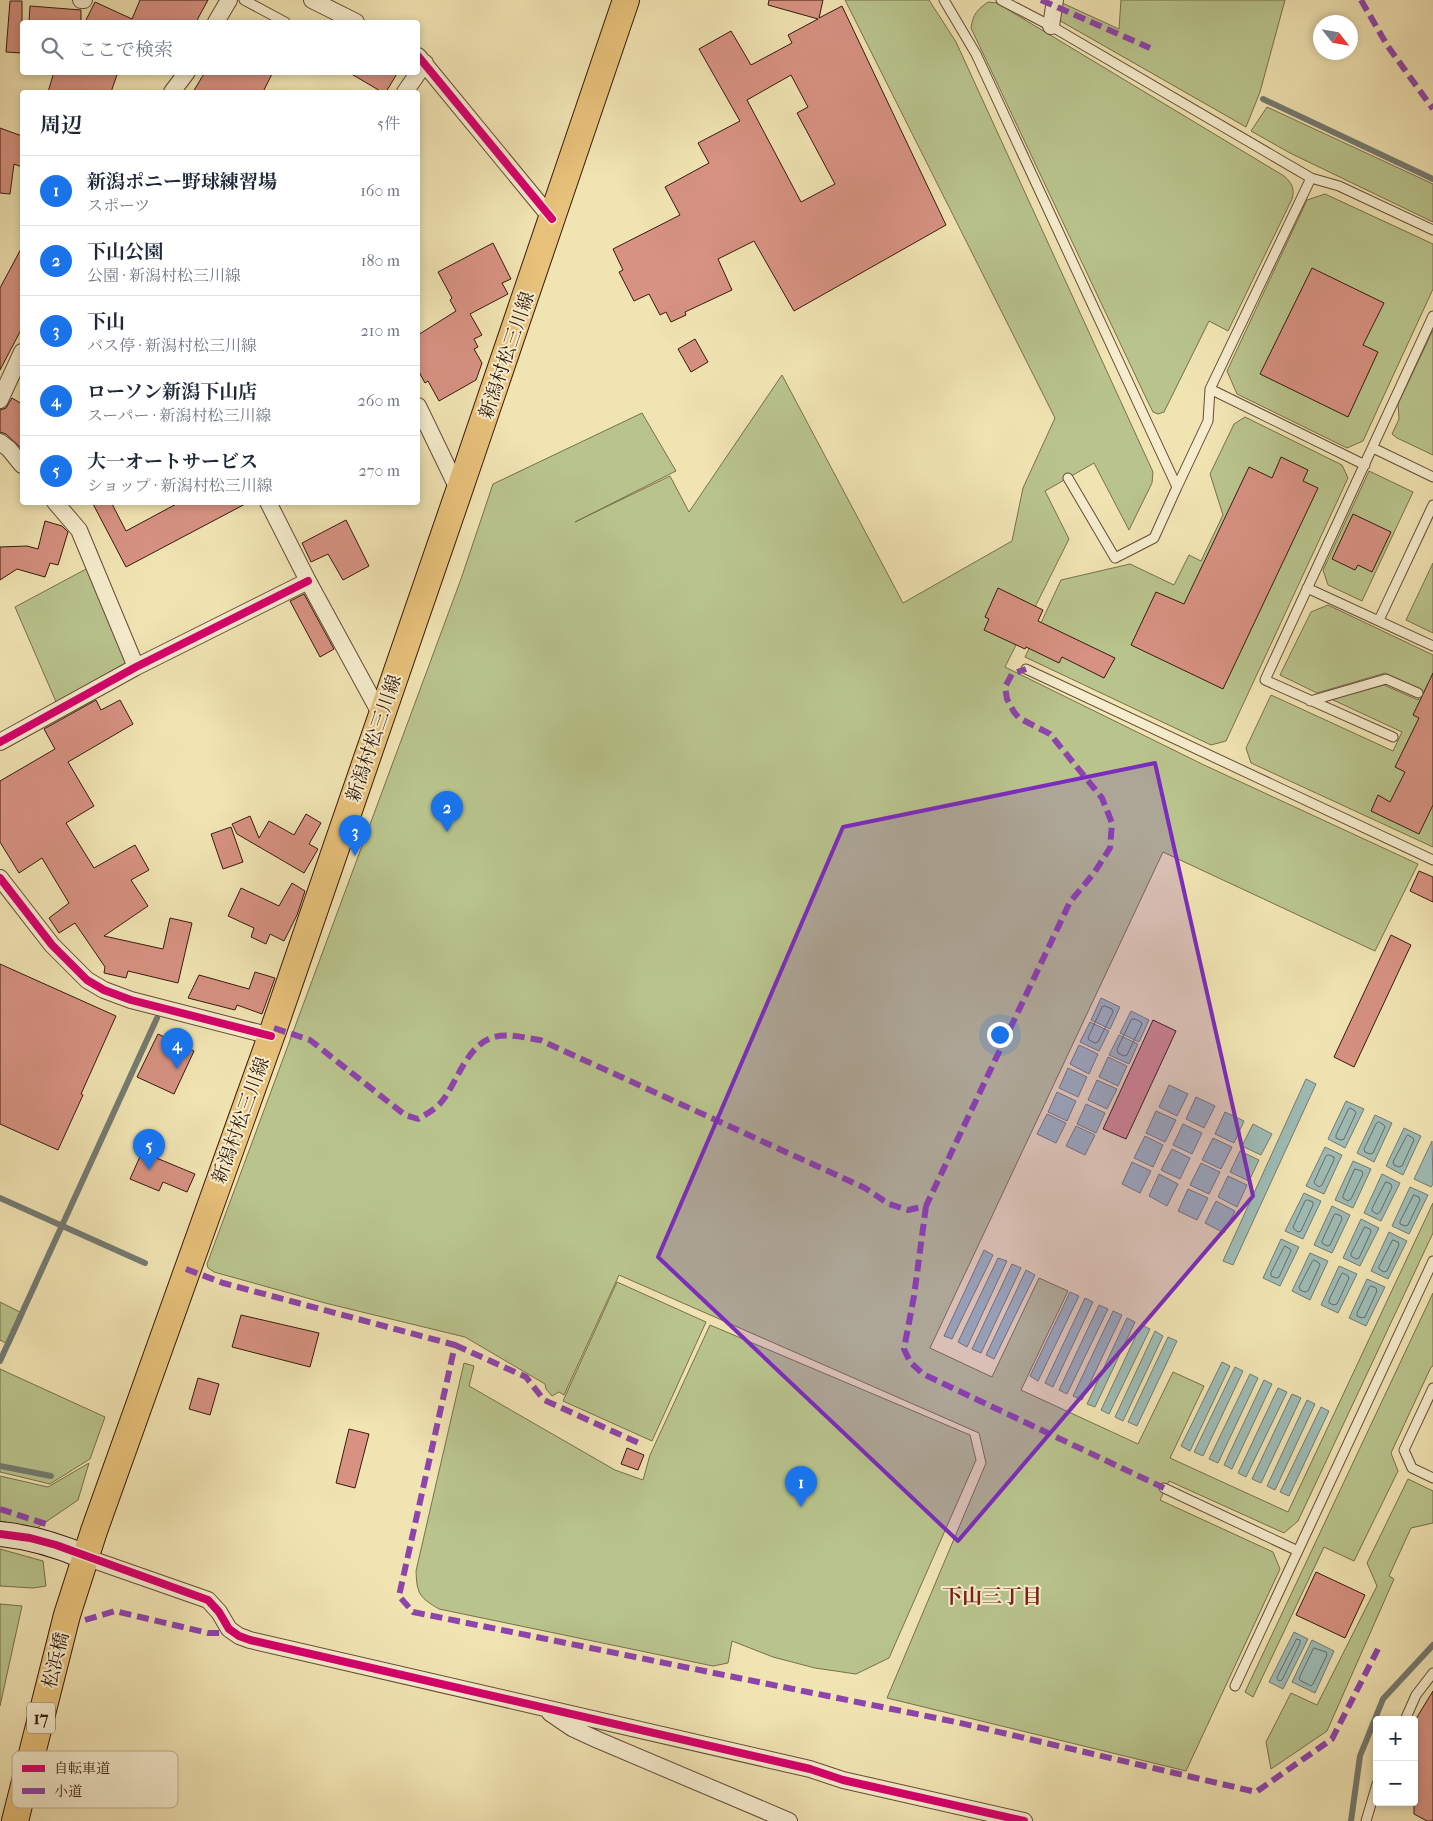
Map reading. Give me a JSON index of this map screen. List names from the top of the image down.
{
  "streets": {
    "main road": ["新潟村松三川線", "松浜橋", "17"]
  },
  "crossings": [
    ["新潟村松三川線", "松浜橋"]
  ],
  "districts": ["下山三丁目"],
  "legend": ["自転車道", "小道"],
  "north": "bottom right",
  "page": {
    "search": "ここで検索",
    "heading": ["周辺", "5件"],
    "list": [
      {
        "mark": "1",
        "name": "新潟ポニー野球練習場",
        "note": "スポーツ",
        "value": "160 m"
      },
      {
        "mark": "2",
        "name": "下山公園",
        "note": "公園 · 新潟村松三川線",
        "value": "180 m"
      },
      {
        "mark": "3",
        "name": "下山",
        "note": "バス停 · 新潟村松三川線",
        "value": "210 m"
      },
      {
        "mark": "4",
        "name": "ローソン新潟下山店",
        "note": "スーパー · 新潟村松三川線",
        "value": "260 m"
      },
      {
        "mark": "5",
        "name": "大一オートサービス",
        "note": "ショップ · 新潟村松三川線",
        "value": "270 m"
      }
    ],
    "pins": [
      "2",
      "3",
      "4",
      "5",
      "1"
    ],
    "map_buttons": ["+", "−"]
  }
}
